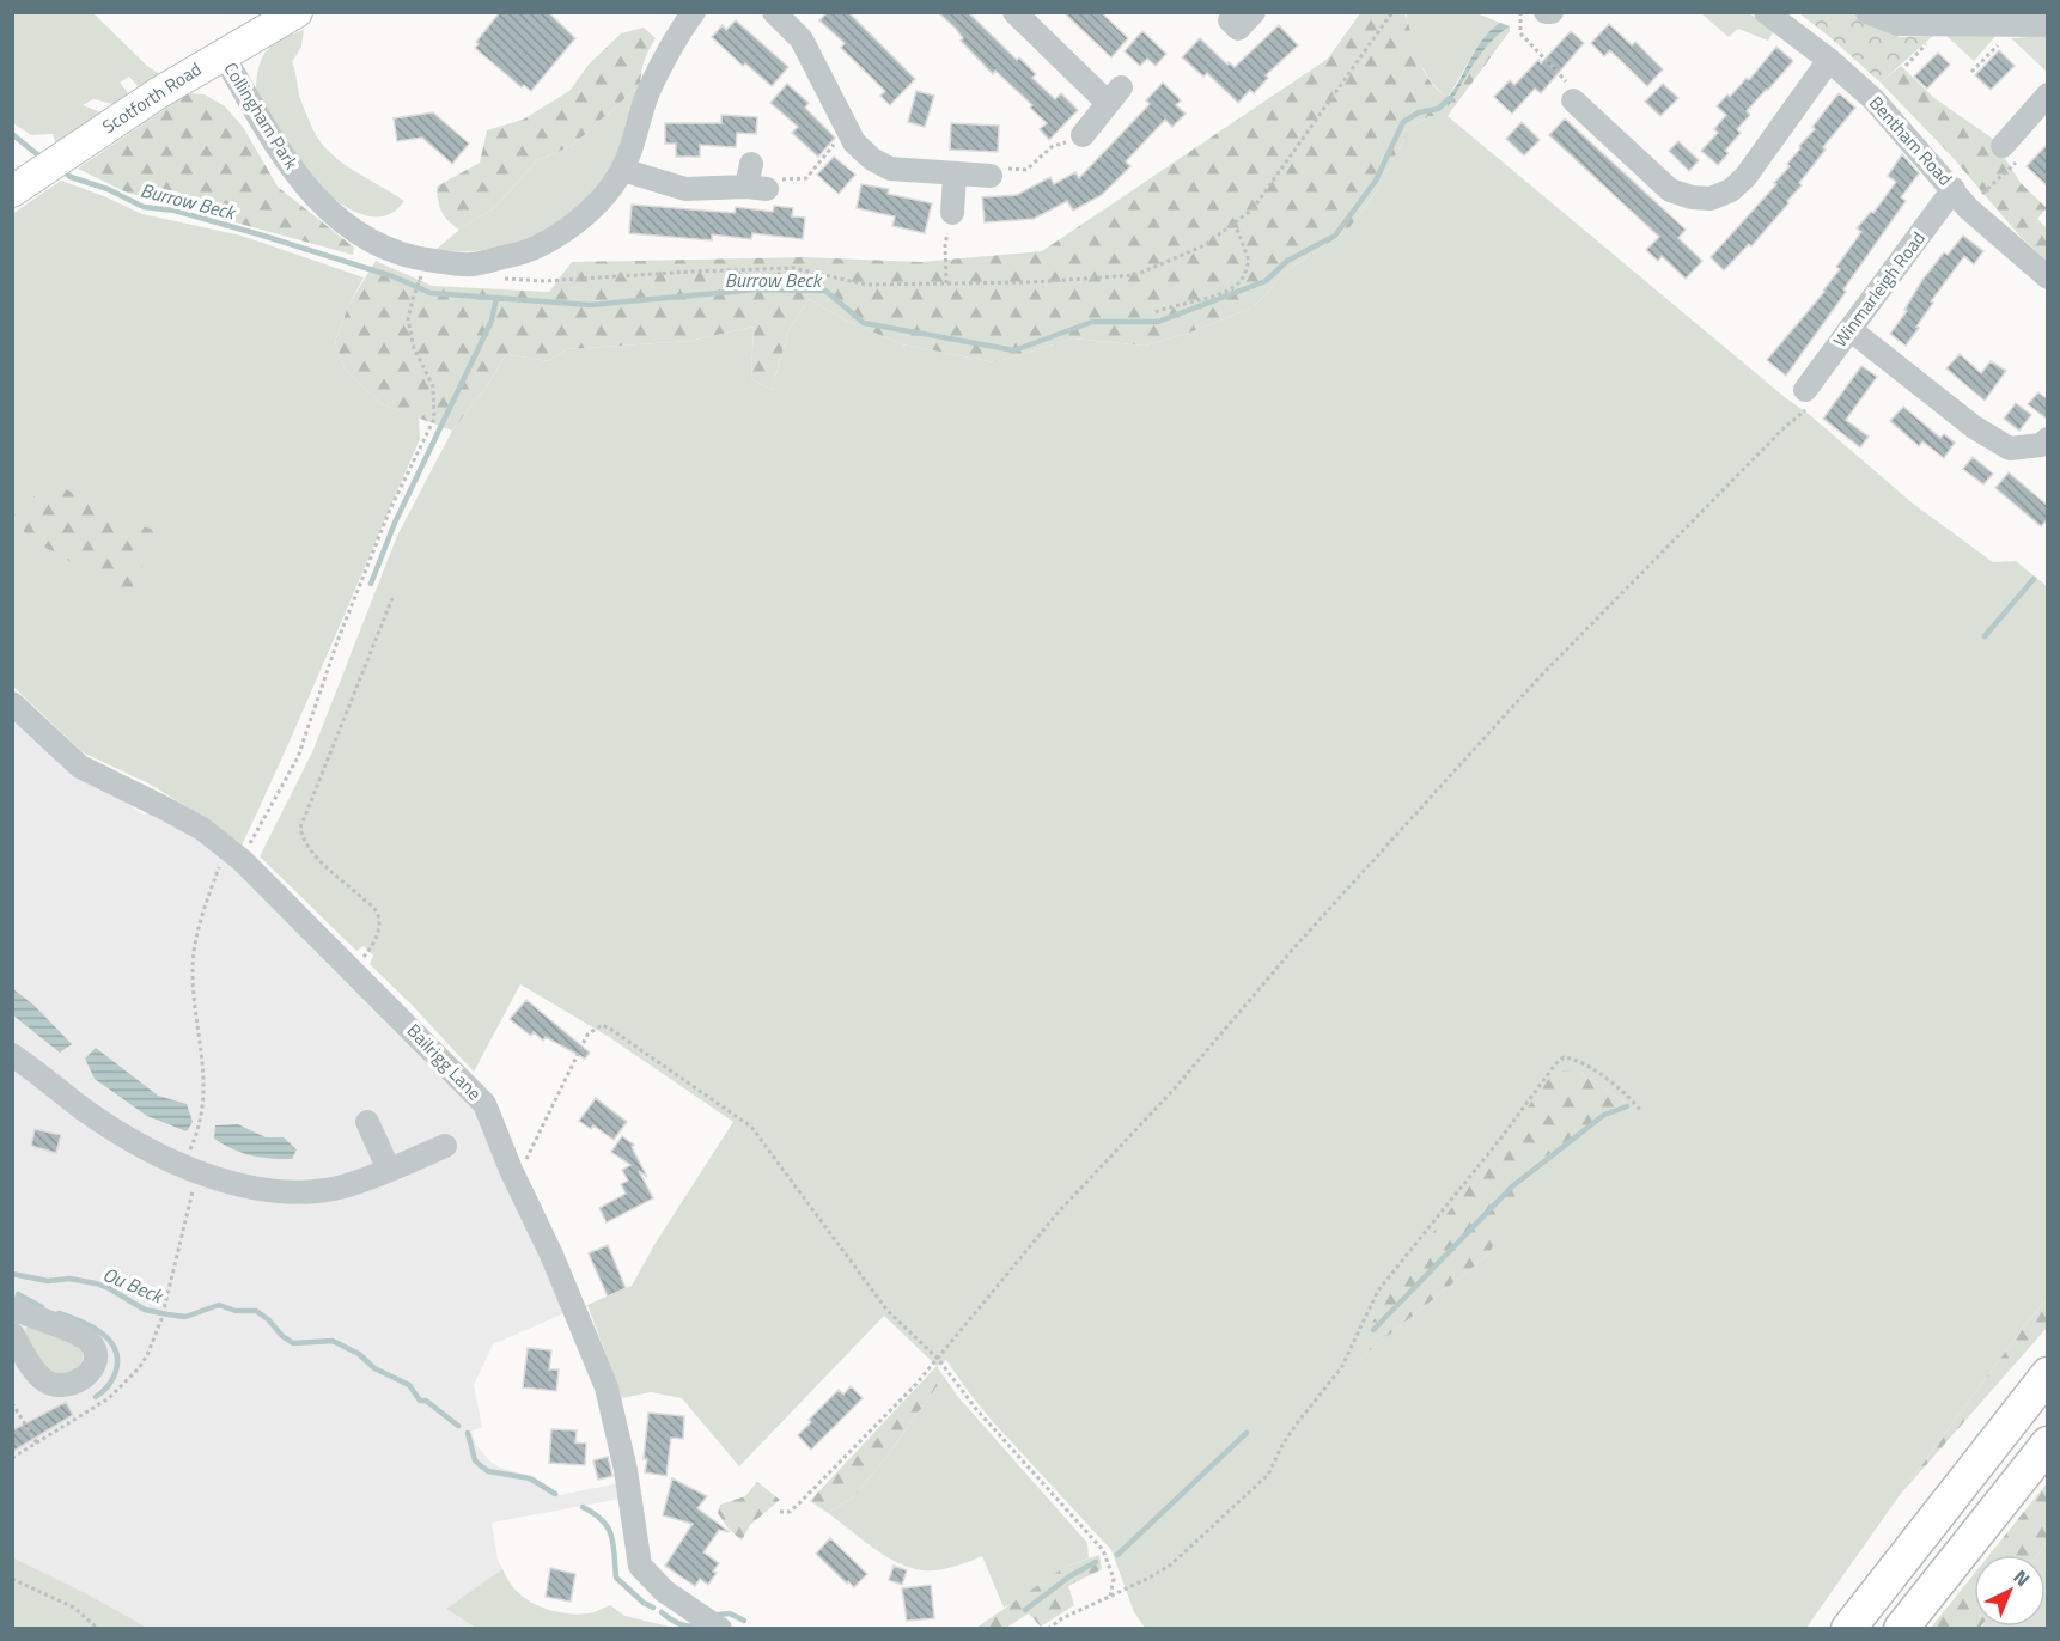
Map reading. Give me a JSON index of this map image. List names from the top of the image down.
{
  "streets": {
    "main road": ["Scotforth Road"],
    "street": [
      "Collingham Park",
      "Bentham Road",
      "Winmarleigh Road",
      "Bailrigg Lane"
    ]
  },
  "crossings": [
    ["Scotforth Road", "Collingham Park"],
    ["Bentham Road", "Winmarleigh Road"]
  ],
  "water": ["Burrow Beck", "Ou Beck"],
  "north": "top right"
}
